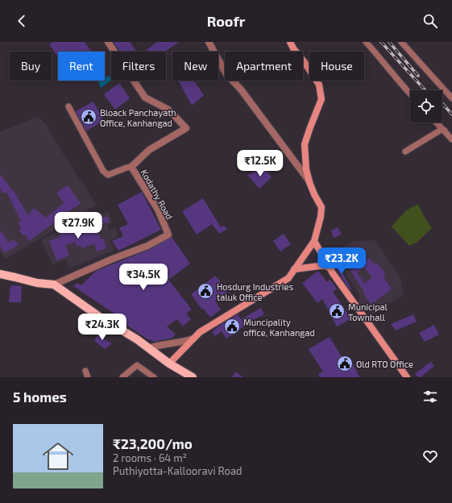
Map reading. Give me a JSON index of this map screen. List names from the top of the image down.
{
  "streets": {
    "street": ["Kodathy Road"]
  },
  "places": {
    "public building": [
      "Bloack Panchayath Office, Kanhangad",
      "Hosdurg Industries taluk Office",
      "Municipal Townhall",
      "Muncipality office, Kanhangad",
      "Old RTO Office"
    ]
  },
  "page": {
    "header": "Roofr",
    "chip": [
      "Buy",
      "Rent",
      "Filters",
      "New",
      "Apartment",
      "House"
    ],
    "price": [
      "₹12.5K",
      "₹27.9K",
      "₹23.2K",
      "₹34.5K",
      "₹24.3K"
    ],
    "heading": "5 homes",
    "list": [
      {
        "name": "₹23,200/mo",
        "note": "2 rooms · 64 m² · Puthiyotta-Kallooravi Road"
      }
    ]
  }
}
